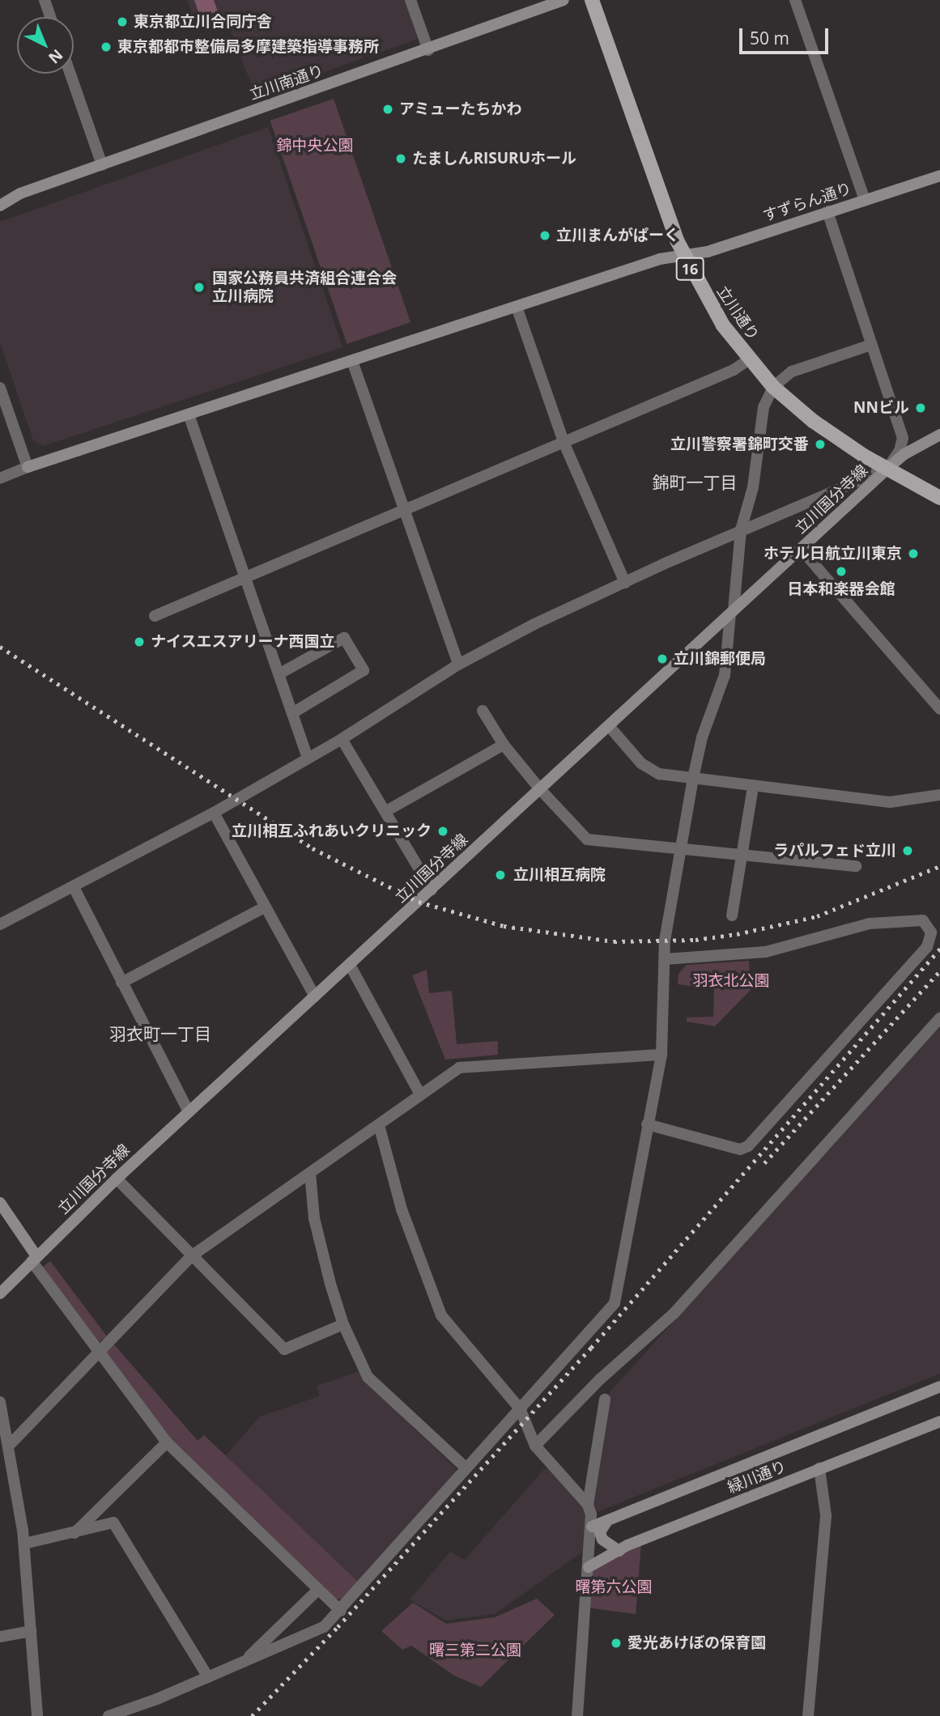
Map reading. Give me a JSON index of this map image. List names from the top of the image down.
{
  "streets": {
    "main road": ["16", "立川通り"],
    "street": [
      "立川南通り",
      "すずらん通り",
      "立川国分寺線",
      "緑川通り"
    ]
  },
  "crossings": [
    ["すずらん通り", "立川通り"],
    ["立川通り", "立川国分寺線"]
  ],
  "districts": ["錦町一丁目", "羽衣町一丁目"],
  "parks": [
    "錦中央公園",
    "羽衣北公園",
    "曙第六公園",
    "曙三第二公園"
  ],
  "places": [
    "東京都立川合同庁舎",
    "東京都都市整備局多摩建築指導事務所",
    "アミューたちかわ",
    "たましんRISURUホール",
    "立川まんがぱーく",
    "国家公務員共済組合連合会 立川病院",
    "NNビル",
    "立川警察署錦町交番",
    "ホテル日航立川東京",
    "日本和楽器会館",
    "ナイスエスアリーナ西国立",
    "立川錦郵便局",
    "立川相互ふれあいクリニック",
    "ラパルフェド立川",
    "立川相互病院",
    "愛光あけぼの保育園"
  ],
  "scale_bar": "50 m",
  "north": "bottom right"
}
